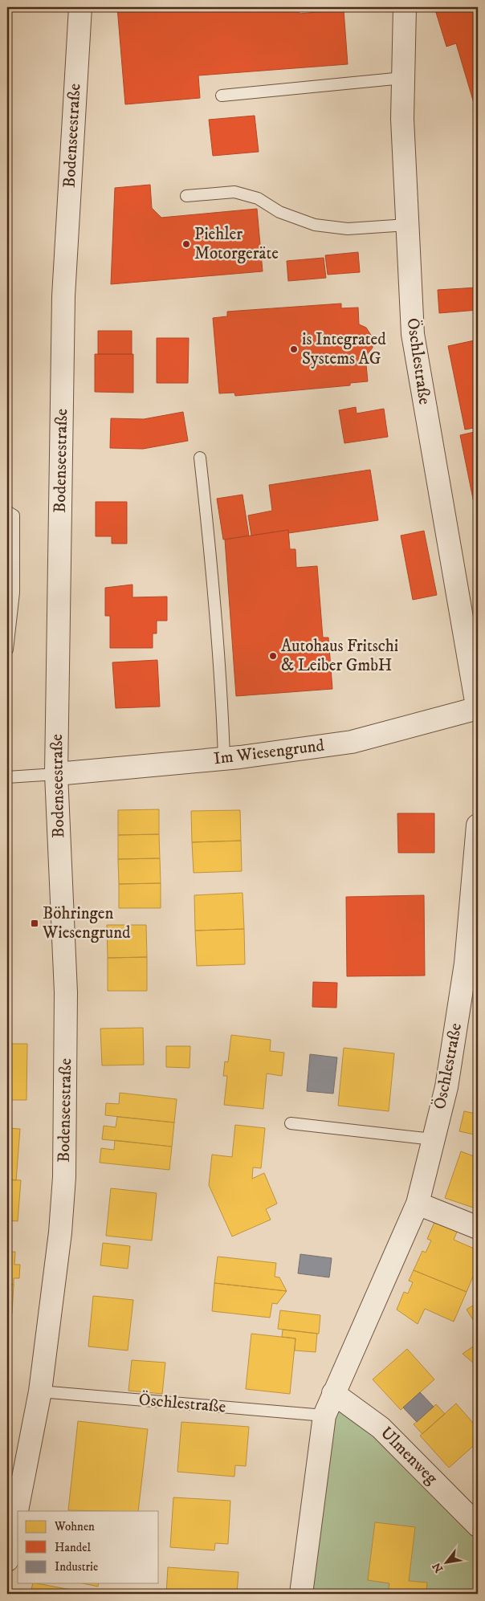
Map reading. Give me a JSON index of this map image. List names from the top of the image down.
{
  "streets": {
    "street": [
      "Bodenseestraße",
      "Öschlestraße",
      "Im Wiesengrund",
      "Ulmenweg"
    ]
  },
  "crossings": [
    ["Bodenseestraße", "Öschlestraße"],
    ["Bodenseestraße", "Im Wiesengrund"],
    ["Öschlestraße", "Im Wiesengrund"],
    ["Öschlestraße", "Ulmenweg"]
  ],
  "places": {
    "other": ["Piehler Motorgeräte", "is Integrated Systems AG", "Autohaus Fritschi & Leiber GmbH"],
    "transit": ["Böhringen Wiesengrund"]
  },
  "legend": ["Wohnen", "Handel", "Industrie"],
  "north": "bottom left"
}
